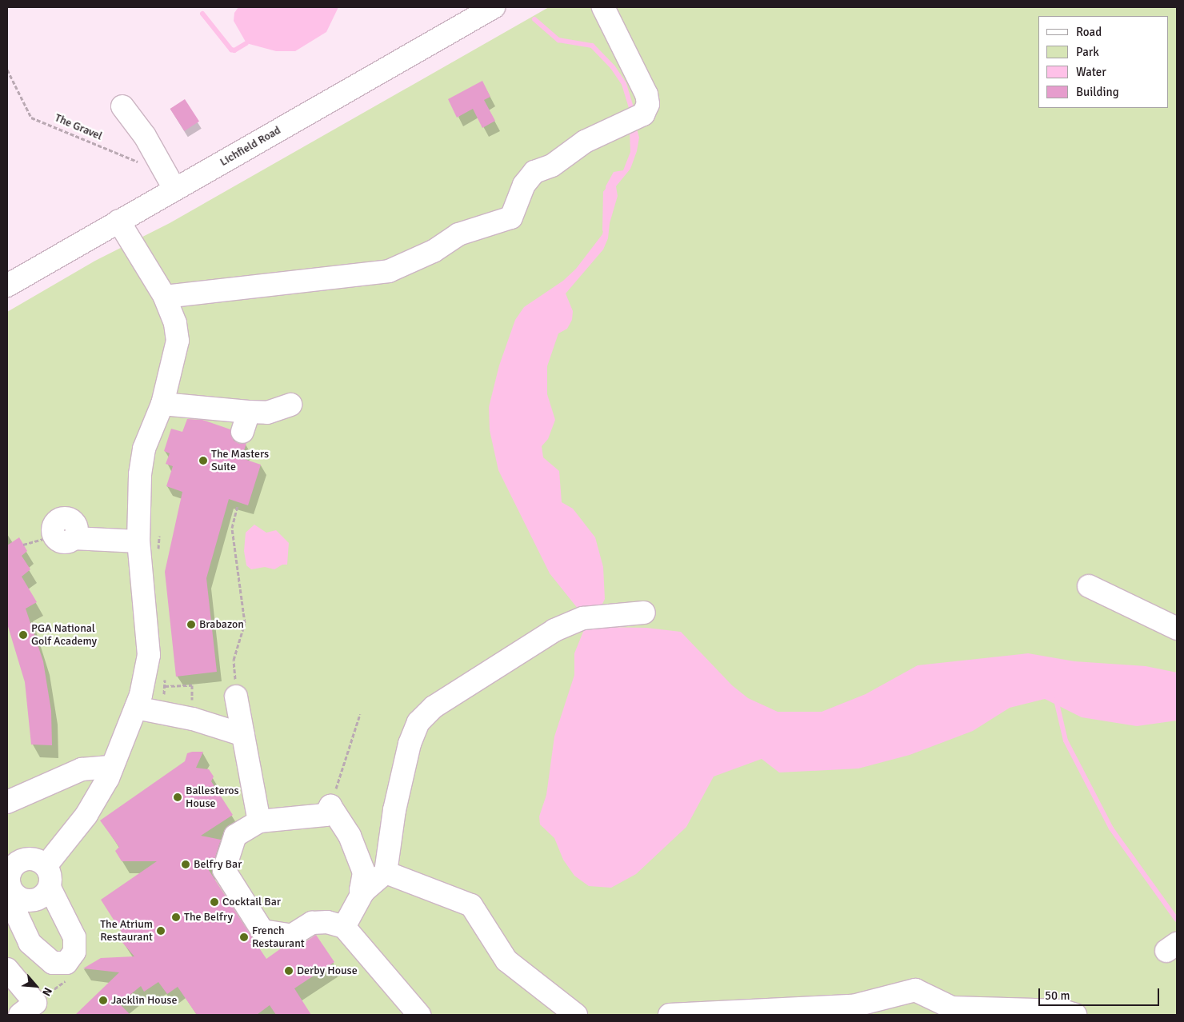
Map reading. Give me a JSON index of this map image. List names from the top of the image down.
{
  "streets": {
    "main road": ["Lichfield Road"],
    "path": ["The Gravel"]
  },
  "places": [
    "The Masters Suite",
    "Brabazon",
    "PGA National Golf Academy",
    "Ballesteros House",
    "Belfry Bar",
    "Cocktail Bar",
    "The Belfry",
    "The Atrium Restaurant",
    "French Restaurant",
    "Derby House",
    "Jacklin House"
  ],
  "legend": [
    "Road",
    "Park",
    "Water",
    "Building"
  ],
  "scale_bar": "50 m",
  "north": "bottom right"
}
